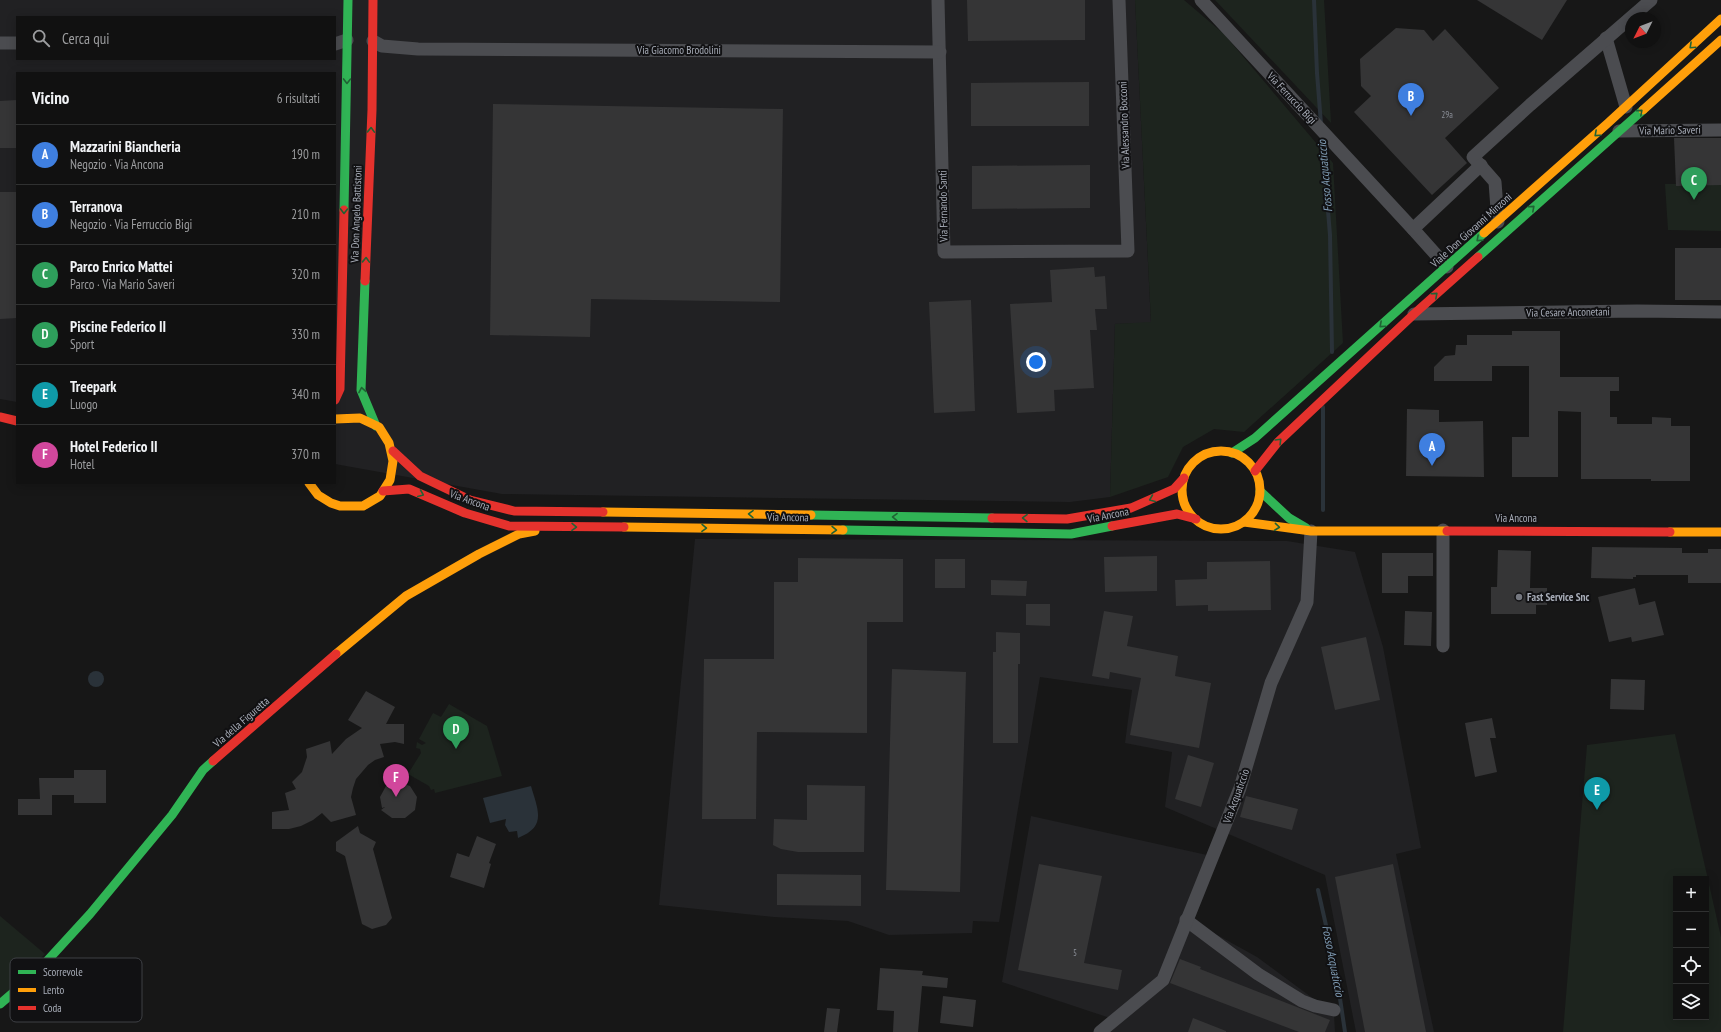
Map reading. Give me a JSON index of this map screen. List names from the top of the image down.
{
  "streets": {
    "main road": [
      "Via Don Angelo Battistoni",
      "Viale Don Giovanni Minzoni",
      "Via Ancona",
      "Via della Figuretta"
    ],
    "street": [
      "Via Giacomo Brodolini",
      "Via Ferruccio Bigi",
      "Via Alessandro Bocconi",
      "Via Mario Saveri",
      "Via Fernando Santi",
      "Via Cesare Anconetani",
      "Via Acquaticcio"
    ]
  },
  "crossings": [
    ["Via Giacomo Brodolini", "Via Fernando Santi"],
    ["Via Giacomo Brodolini", "Via Don Angelo Battistoni"],
    ["Via Ferruccio Bigi", "Viale Don Giovanni Minzoni"],
    ["Via Alessandro Bocconi", "Via Fernando Santi"],
    ["Via Don Angelo Battistoni", "Via Ancona"],
    ["Viale Don Giovanni Minzoni", "Via Ancona"],
    ["Via Ancona", "Via della Figuretta"],
    ["Via Ancona", "Via Acquaticcio"]
  ],
  "water": ["Fosso Acquaticcio"],
  "places": ["Fast Service Snc"],
  "house_numbers": ["29a", "5"],
  "legend": ["Scorrevole", "Lento", "Coda"],
  "north": "bottom left",
  "page": {
    "search": "Cerca qui",
    "heading": ["Vicino", "6 risultati"],
    "pins": [
      "B",
      "C",
      "A",
      "D",
      "F",
      "E"
    ],
    "list": [
      {
        "mark": "A",
        "name": "Mazzarini Biancheria",
        "note": "Negozio · Via Ancona",
        "value": "190 m"
      },
      {
        "mark": "B",
        "name": "Terranova",
        "note": "Negozio · Via Ferruccio Bigi",
        "value": "210 m"
      },
      {
        "mark": "C",
        "name": "Parco Enrico Mattei",
        "note": "Parco · Via Mario Saveri",
        "value": "320 m"
      },
      {
        "mark": "D",
        "name": "Piscine Federico II",
        "note": "Sport",
        "value": "330 m"
      },
      {
        "mark": "E",
        "name": "Treepark",
        "note": "Luogo",
        "value": "340 m"
      },
      {
        "mark": "F",
        "name": "Hotel Federico II",
        "note": "Hotel",
        "value": "370 m"
      }
    ],
    "map_buttons": ["+", "−"]
  }
}
